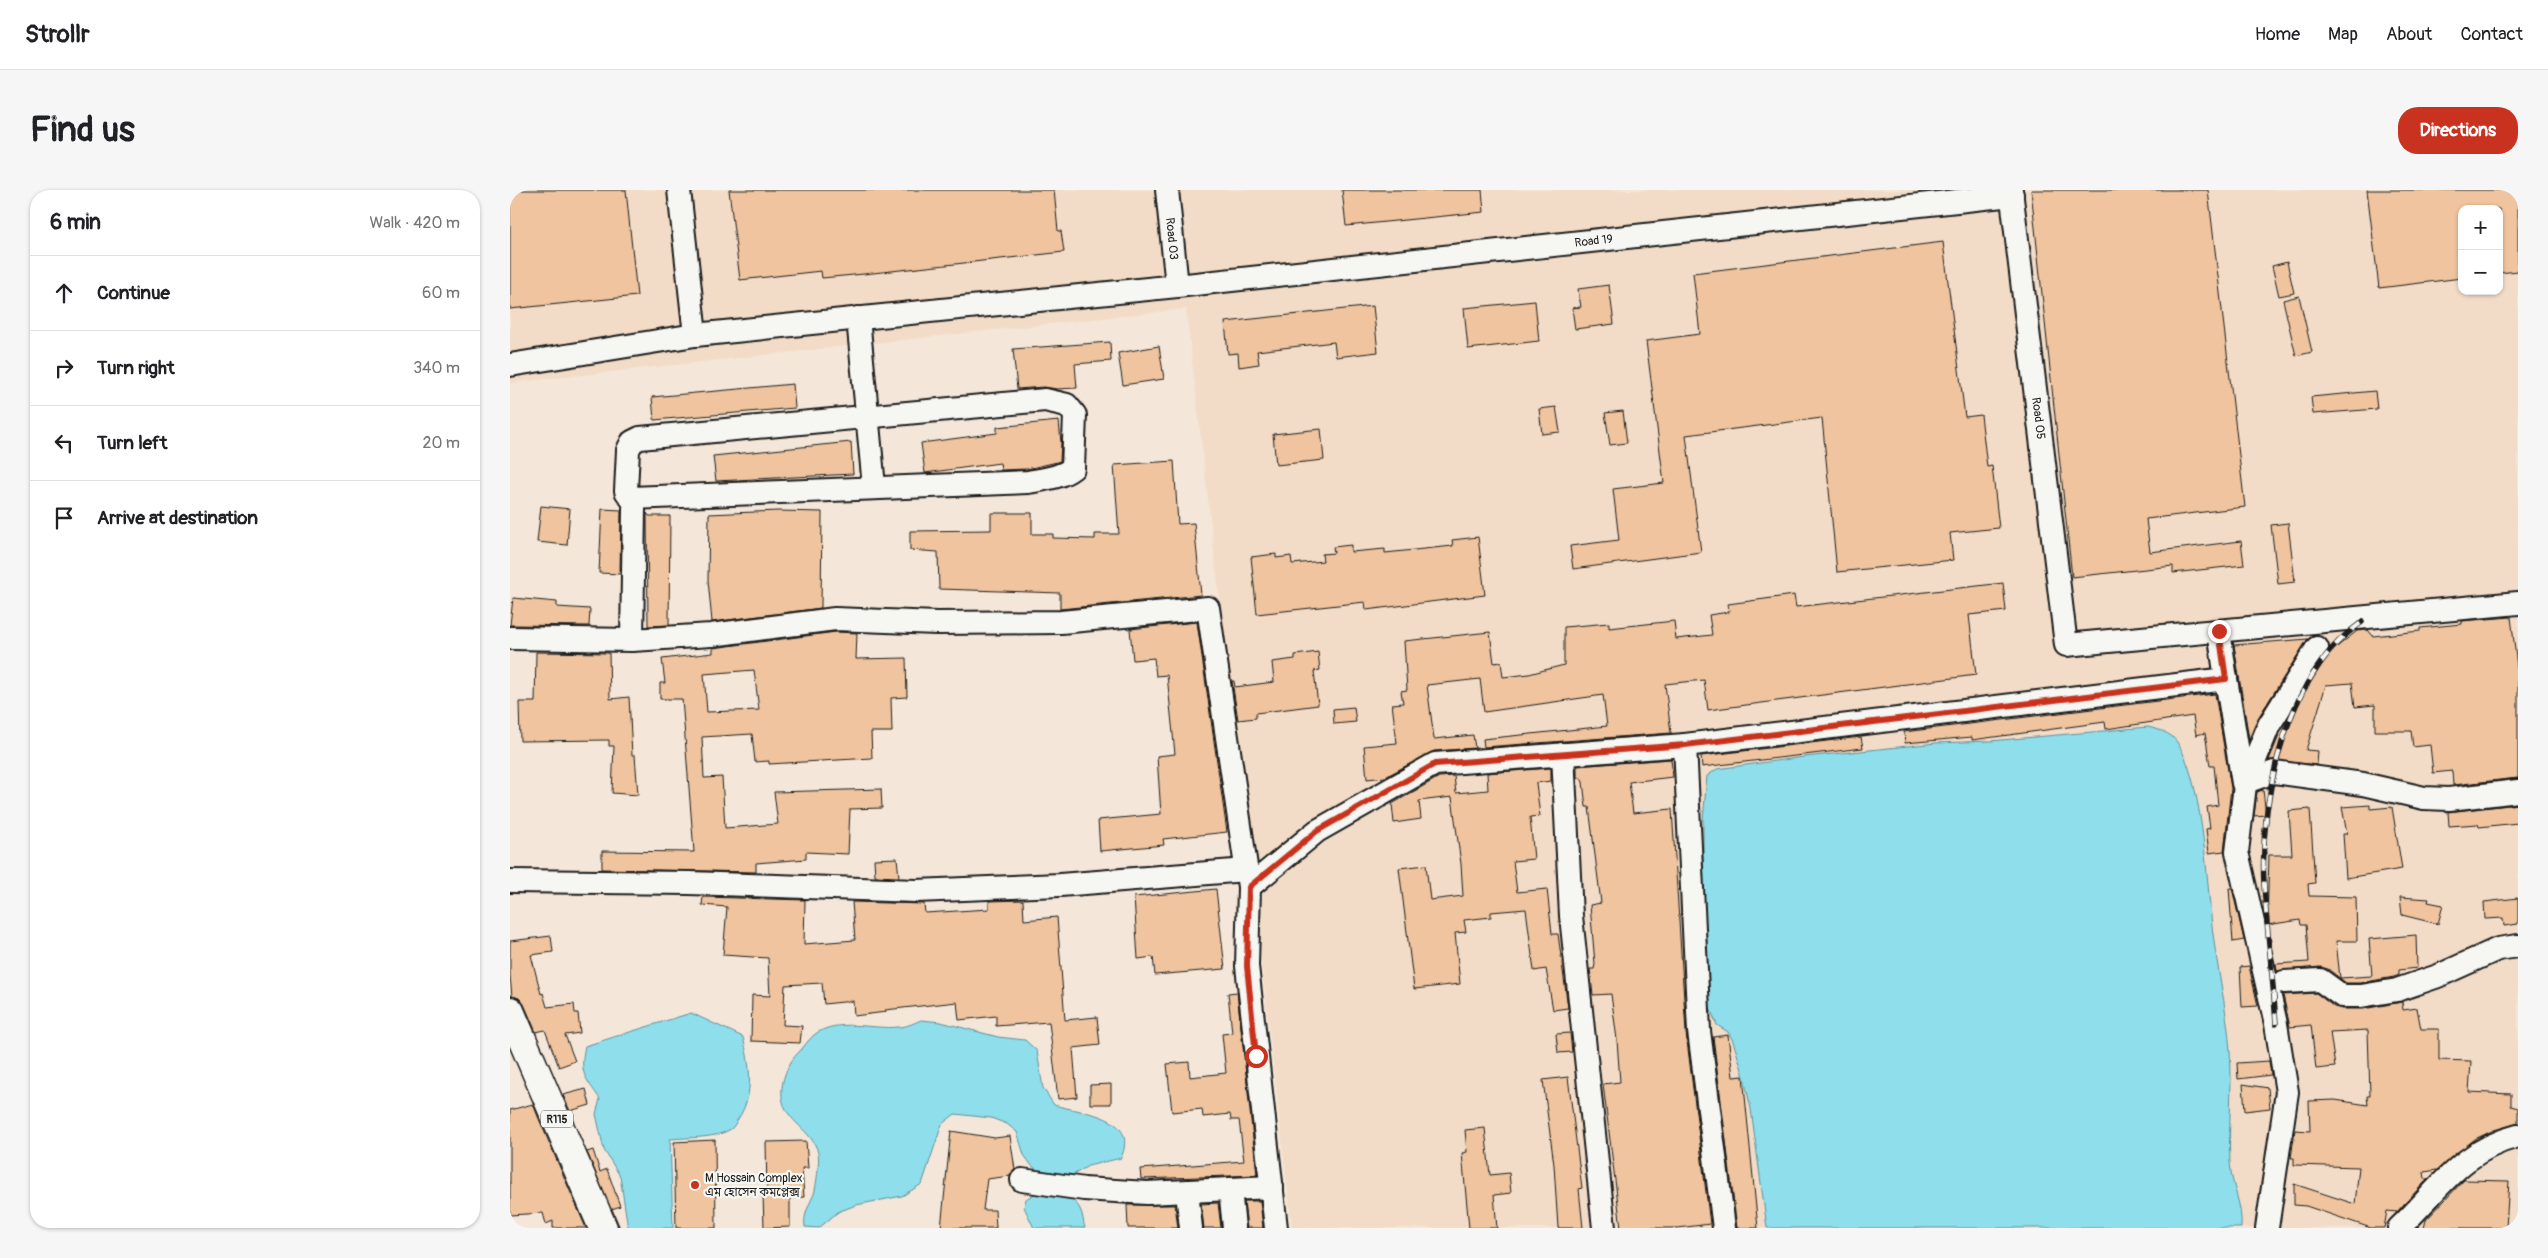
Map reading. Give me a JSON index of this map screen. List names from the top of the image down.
{
  "streets": {
    "main road": ["R115"],
    "street": ["Road 03", "Road 19", "Road 05"]
  },
  "crossings": [
    ["Road 03", "Road 19"],
    ["Road 19", "Road 05"]
  ],
  "places": ["M Hossain Complex এম হোসেন কমপ্লেক্স"],
  "page": {
    "header": "Strollr",
    "nav": [
      "Home",
      "Map",
      "About",
      "Contact"
    ],
    "buttons": "Directions",
    "title": "Find us",
    "heading": ["6 min", "Walk · 420 m"],
    "map_buttons": ["+", "−"],
    "list": [
      ["Continue", "60 m"],
      ["Turn right", "340 m"],
      ["Turn left", "20 m"],
      "Arrive at destination"
    ]
  }
}
